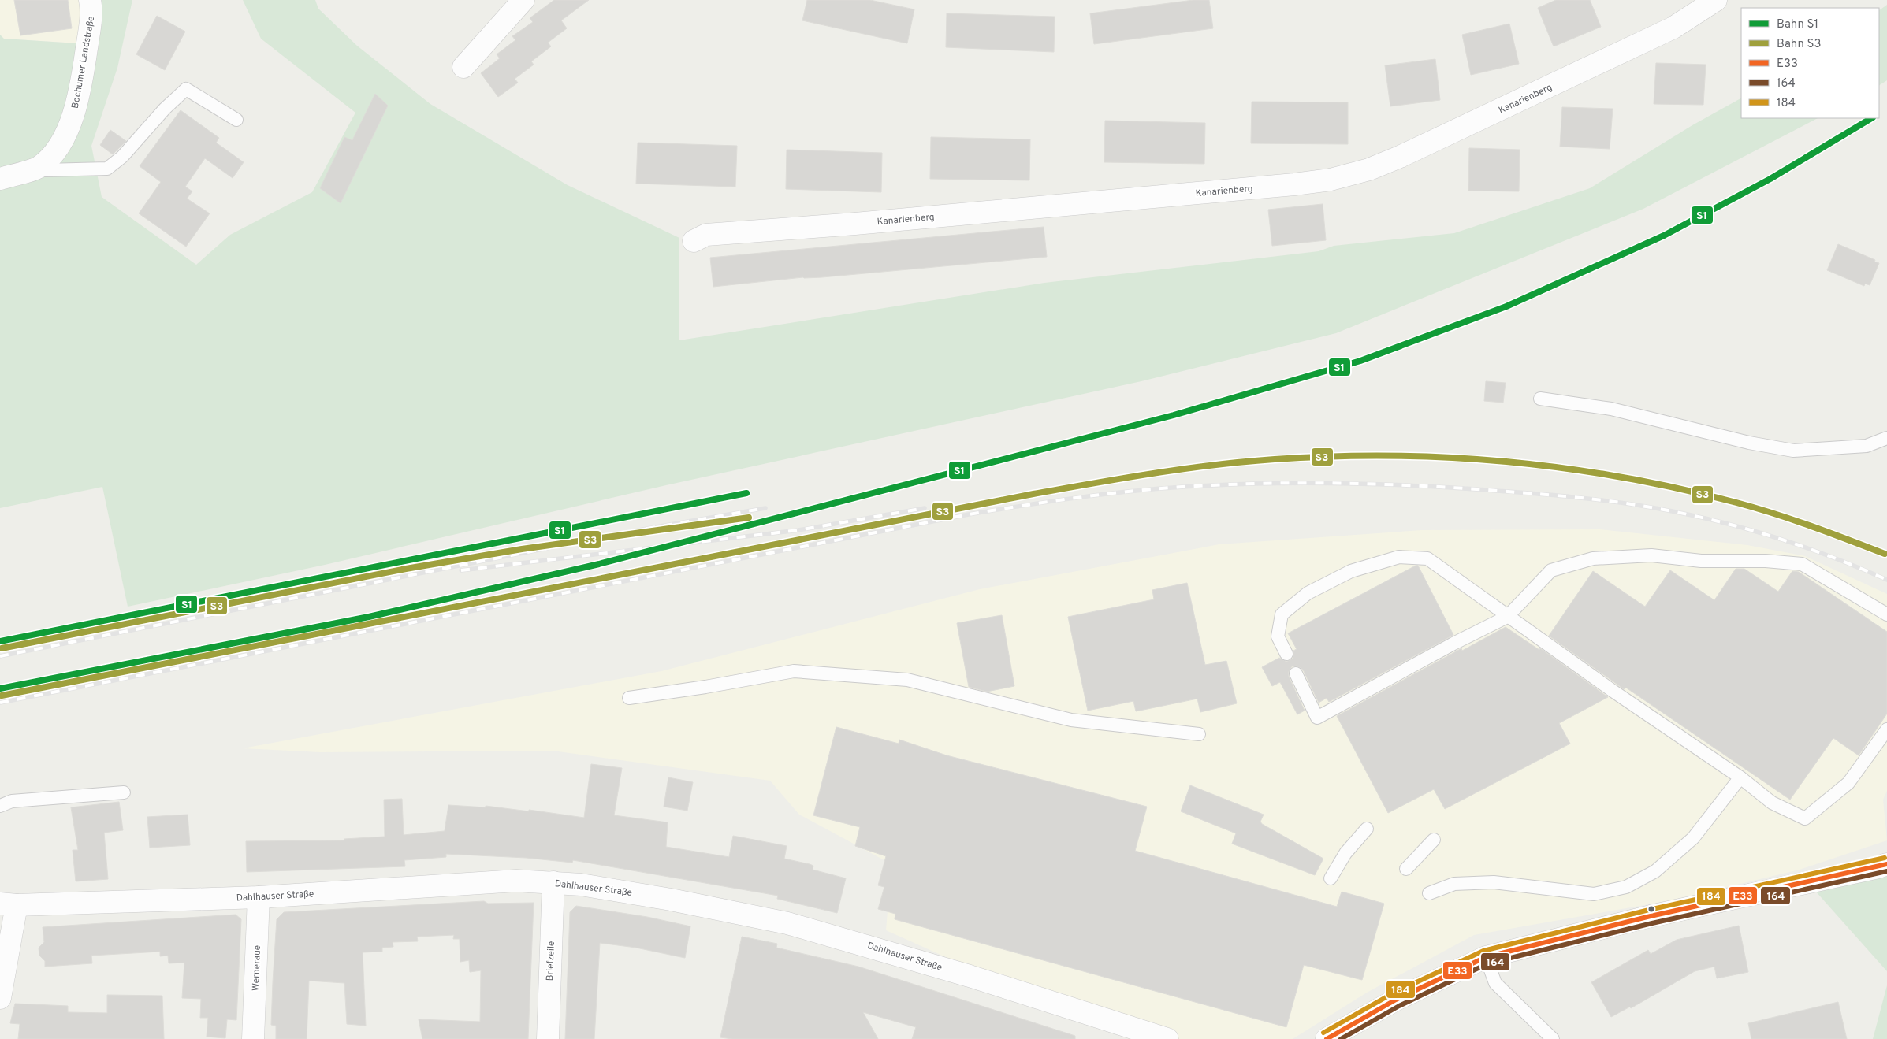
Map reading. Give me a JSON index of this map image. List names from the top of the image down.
{
  "streets": {
    "street": [
      "Bochumer Landstraße",
      "Kanarienberg",
      "Dahlhauser Straße",
      "Briefzeile",
      "Werneraue"
    ]
  },
  "crossings": [
    ["Dahlhauser Straße", "Briefzeile"],
    ["Dahlhauser Straße", "Werneraue"]
  ],
  "lines": [
    "rail line S1",
    "rail line S3",
    "transit line 184",
    "transit line E33",
    "transit line 164"
  ],
  "legend": [
    "Bahn S1",
    "Bahn S3",
    "E33",
    "164",
    "184"
  ]
}
